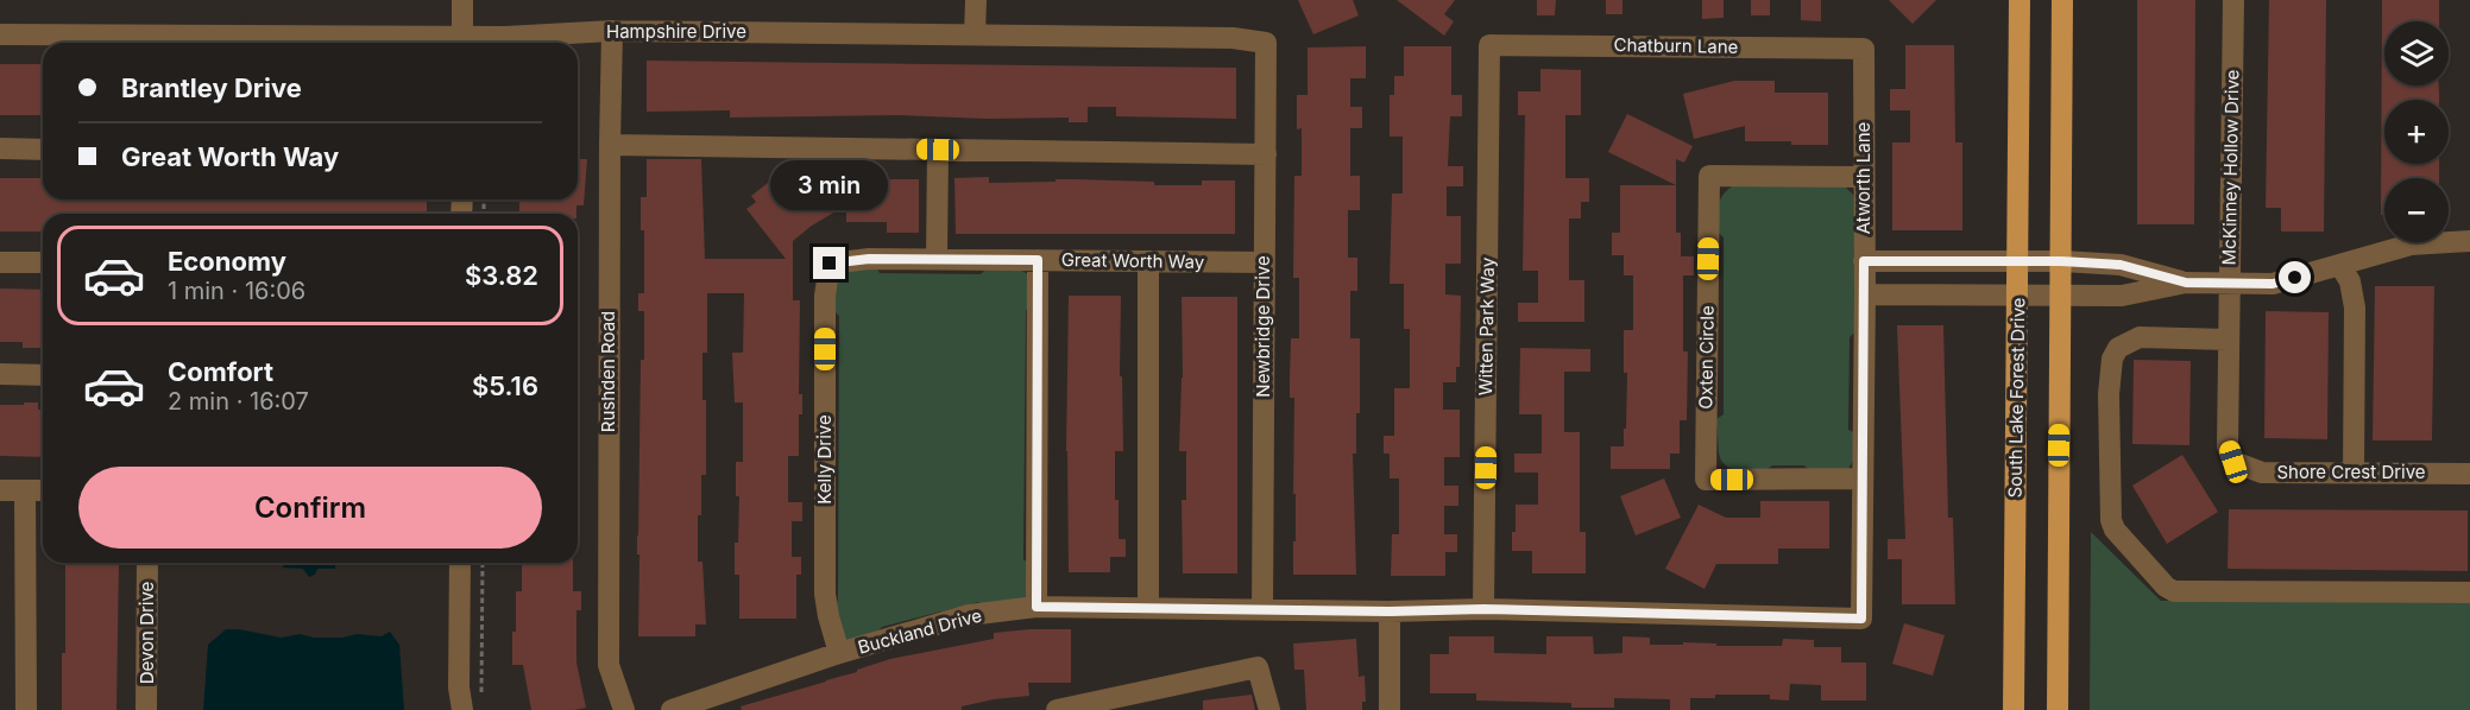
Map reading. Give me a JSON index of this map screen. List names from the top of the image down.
{
  "streets": {
    "main road": ["South Lake Forest Drive"],
    "street": [
      "Hampshire Drive",
      "Chatburn Lane",
      "McKinney Hollow Drive",
      "Atworth Lane",
      "Great Worth Way",
      "Newbridge Drive",
      "Witten Park Way",
      "Oxten Circle",
      "Rushden Road",
      "Kelly Drive",
      "Shore Crest Drive",
      "Buckland Drive",
      "Devon Drive"
    ]
  },
  "crossings": [
    ["Hampshire Drive", "Newbridge Drive"],
    ["Hampshire Drive", "Rushden Road"],
    ["Chatburn Lane", "Atworth Lane"],
    ["Chatburn Lane", "Witten Park Way"],
    ["McKinney Hollow Drive", "Shore Crest Drive"],
    ["Atworth Lane", "Oxten Circle"],
    ["Atworth Lane", "Buckland Drive"],
    ["Great Worth Way", "Newbridge Drive"],
    ["Great Worth Way", "Kelly Drive"],
    ["Newbridge Drive", "Buckland Drive"],
    ["Witten Park Way", "Buckland Drive"],
    ["Kelly Drive", "Buckland Drive"]
  ],
  "page": {
    "map_buttons": ["+", "−"],
    "banner": ["Brantley Drive", "Great Worth Way"],
    "bubble": "3 min",
    "list": [
      {
        "name": "Economy",
        "note": "1 min · 16:06",
        "value": "$3.82"
      },
      {
        "name": "Comfort",
        "note": "2 min · 16:07",
        "value": "$5.16"
      }
    ],
    "buttons": "Confirm"
  }
}
